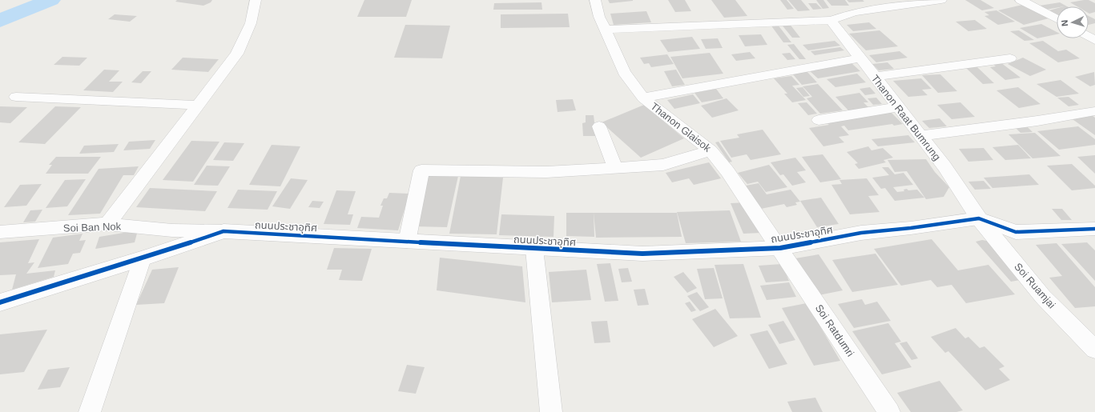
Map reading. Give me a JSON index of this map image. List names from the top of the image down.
{
  "streets": {
    "street": [
      "Thanon Raat Bumrung",
      "Thanon Glaisok",
      "ถนนประชาอุทิศ",
      "Soi Ban Nok",
      "Soi Ruamjai",
      "Soi Ratdumri"
    ]
  },
  "crossings": [
    ["Thanon Raat Bumrung", "ถนนประชาอุทิศ"],
    ["Thanon Raat Bumrung", "Soi Ruamjai"],
    ["Thanon Glaisok", "ถนนประชาอุทิศ"],
    ["Thanon Glaisok", "Soi Ratdumri"],
    ["ถนนประชาอุทิศ", "Soi Ban Nok"],
    ["ถนนประชาอุทิศ", "Soi Ruamjai"],
    ["ถนนประชาอุทิศ", "Soi Ratdumri"]
  ],
  "north": "left"
}
